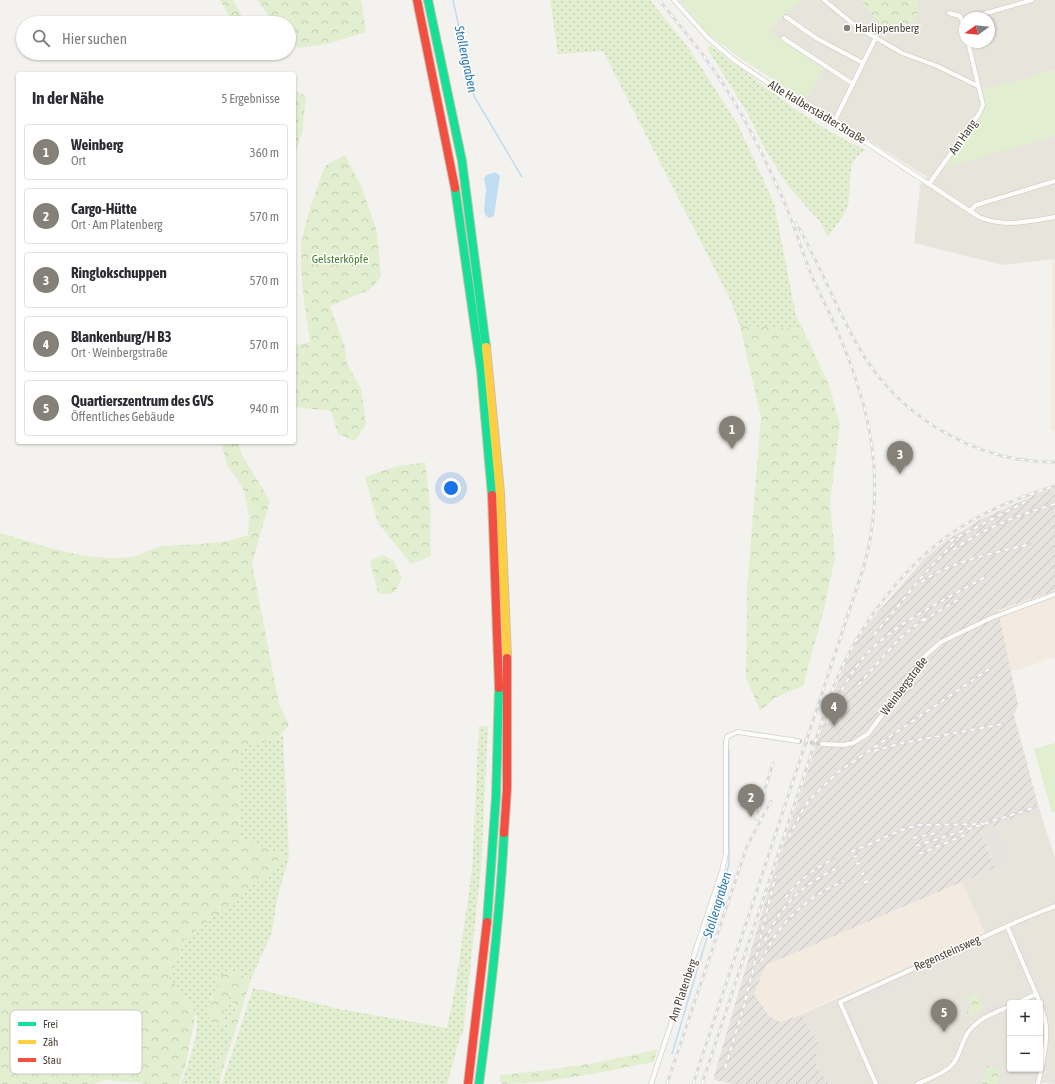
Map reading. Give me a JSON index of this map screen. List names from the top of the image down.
{
  "streets": {
    "street": [
      "Alte Halberstädter Straße",
      "Am Hang",
      "Weinbergstraße",
      "Regensteinsweg",
      "Am Platenberg"
    ]
  },
  "crossings": [
    ["Alte Halberstädter Straße", "Am Hang"]
  ],
  "water": ["Stollengraben"],
  "parks": ["Gelsterköpfe"],
  "places": ["Harlippenberg"],
  "legend": ["Frei", "Zäh", "Stau"],
  "north": "left",
  "page": {
    "search": "Hier suchen",
    "heading": ["In der Nähe", "5 Ergebnisse"],
    "list": [
      {
        "mark": "1",
        "name": "Weinberg",
        "note": "Ort",
        "value": "360 m"
      },
      {
        "mark": "2",
        "name": "Cargo-Hütte",
        "note": "Ort · Am Platenberg",
        "value": "570 m"
      },
      {
        "mark": "3",
        "name": "Ringlokschuppen",
        "note": "Ort",
        "value": "570 m"
      },
      {
        "mark": "4",
        "name": "Blankenburg/H B3",
        "note": "Ort · Weinbergstraße",
        "value": "570 m"
      },
      {
        "mark": "5",
        "name": "Quartierszentrum des GVS",
        "note": "Öffentliches Gebäude",
        "value": "940 m"
      }
    ],
    "pins": [
      "1",
      "3",
      "4",
      "2",
      "5"
    ],
    "map_buttons": ["+", "−"]
  }
}
